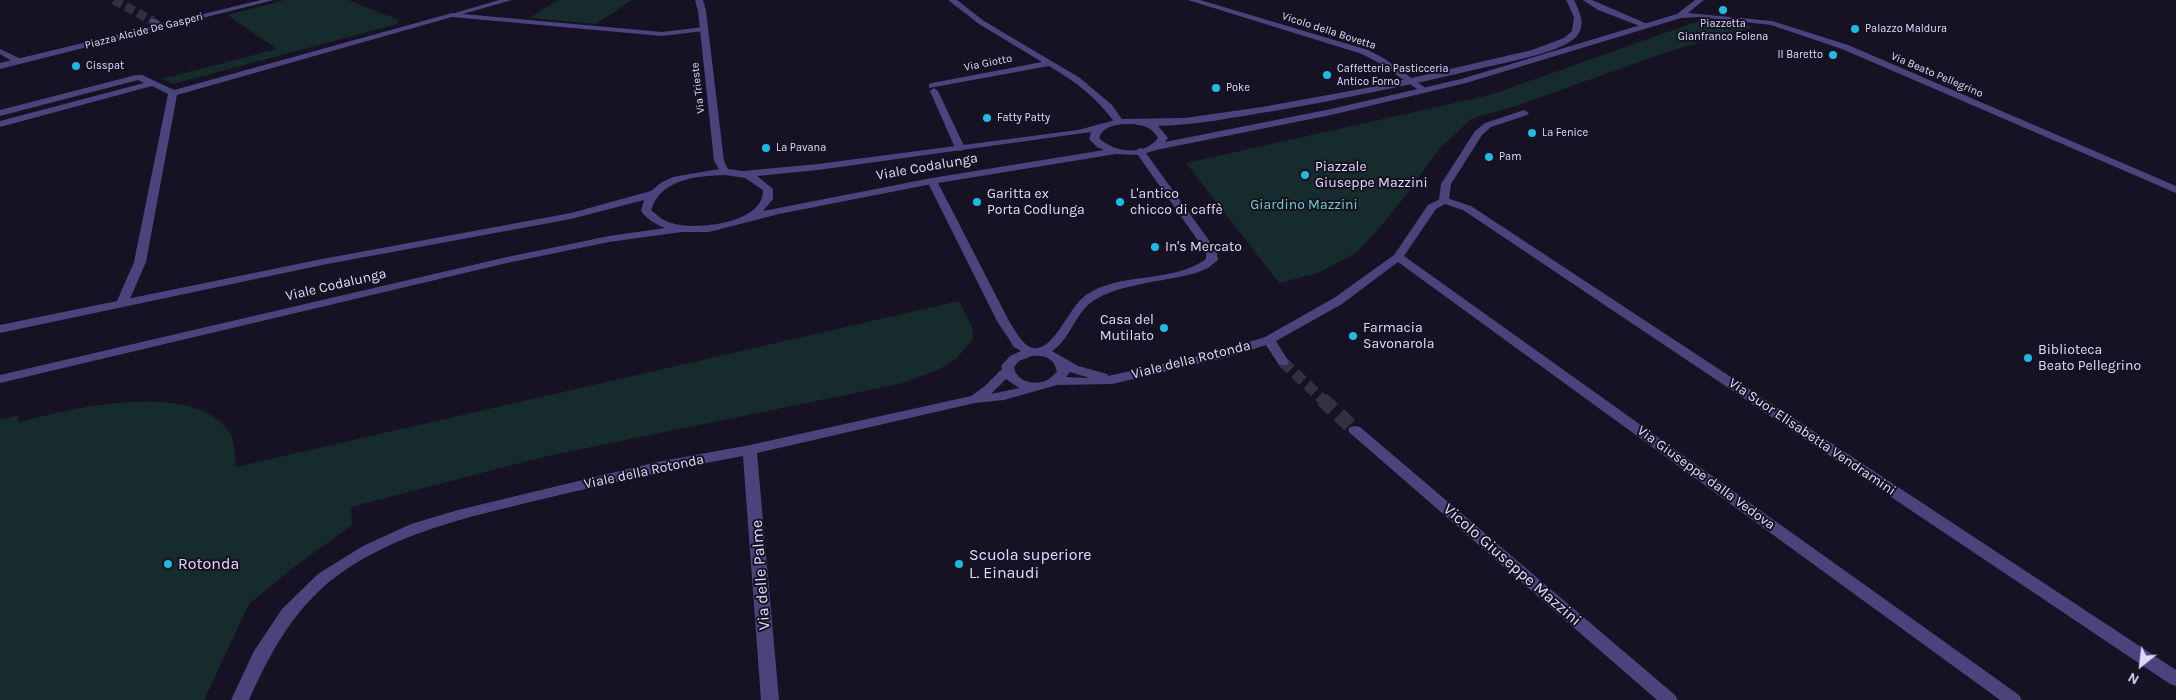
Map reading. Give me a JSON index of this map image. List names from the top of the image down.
{
  "streets": {
    "street": [
      "Piazza Alcide De Gasperi",
      "Vicolo della Bovetta",
      "Via Giotto",
      "Via Beato Pellegrino",
      "Via Trieste",
      "Viale Codalunga",
      "Viale della Rotonda",
      "Via Suor Elisabetta Vendramini",
      "Via Giuseppe dalla Vedova",
      "Vicolo Giuseppe Mazzini",
      "Via delle Palme"
    ]
  },
  "crossings": [
    ["Via Giotto", "Viale Codalunga"],
    ["Via Trieste", "Viale Codalunga"],
    ["Viale della Rotonda", "Via delle Palme"]
  ],
  "parks": ["Giardino Mazzini"],
  "places": [
    "Piazzetta Gianfranco Folena",
    "Palazzo Maldura",
    "Il Baretto",
    "Cisspat",
    "Caffetteria Pasticceria Antico Forno",
    "Poke",
    "Fatty Patty",
    "La Fenice",
    "La Pavana",
    "Pam",
    "Piazzale Giuseppe Mazzini",
    "Garitta ex Porta Codlunga",
    "L'antico chicco di caffè",
    "In's Mercato",
    "Casa del Mutilato",
    "Farmacia Savonarola",
    "Biblioteca Beato Pellegrino",
    "Rotonda",
    "Scuola superiore L. Einaudi"
  ],
  "north": "bottom left"
}
